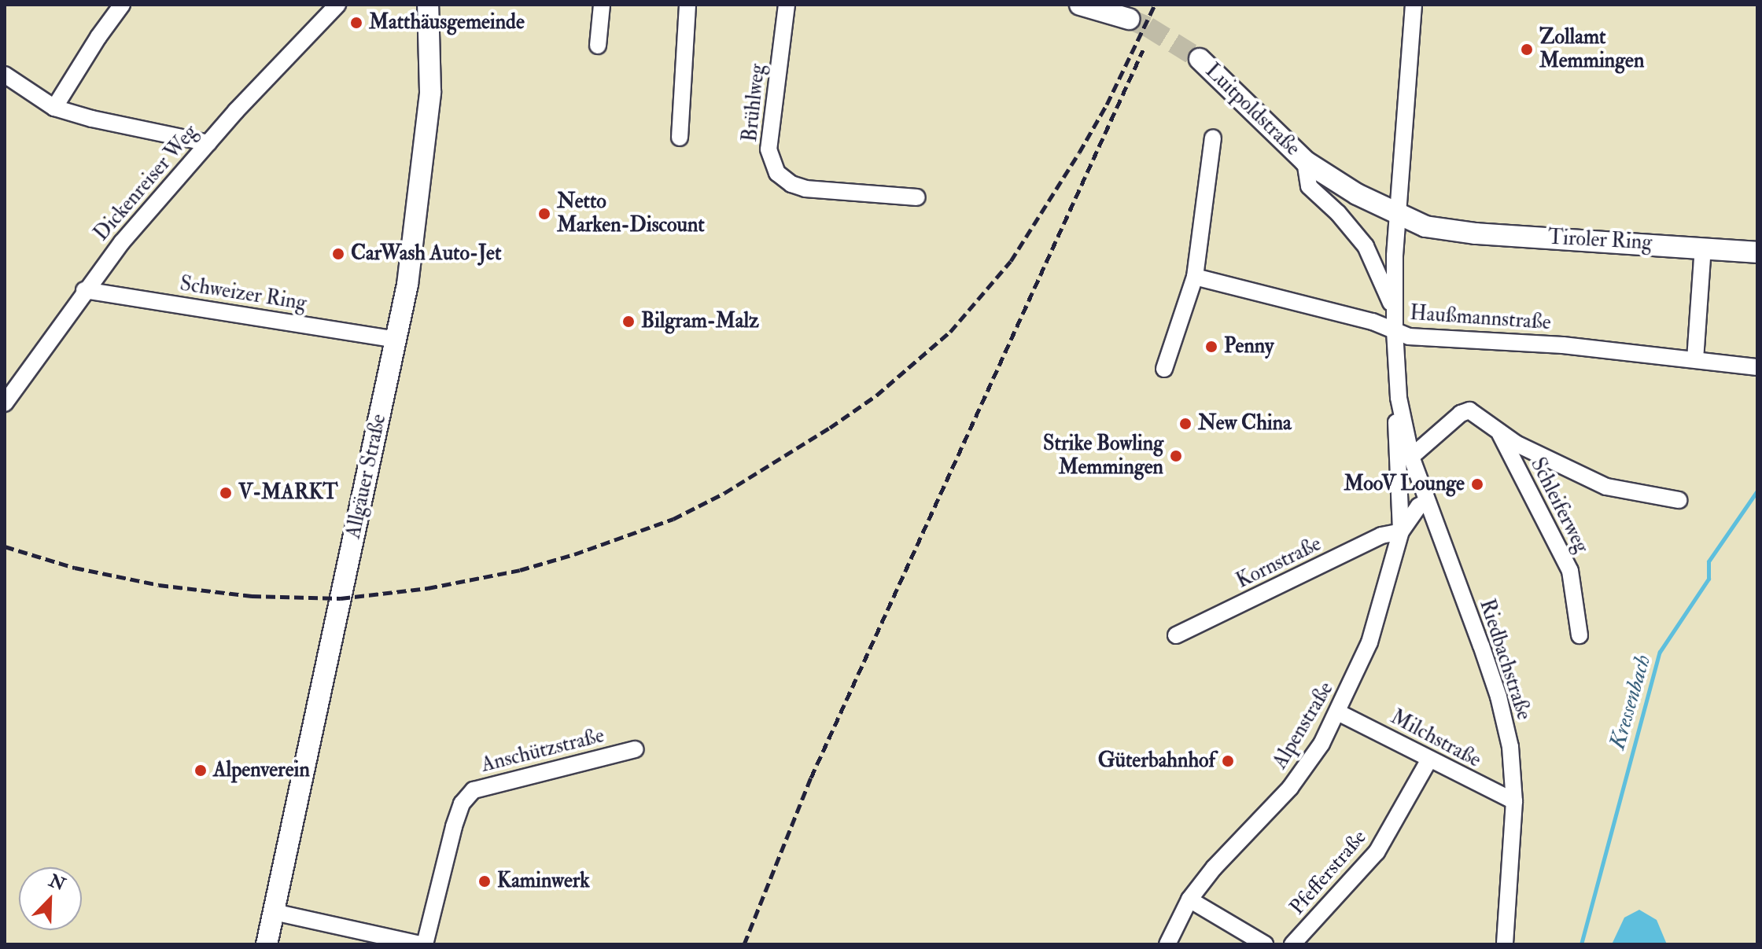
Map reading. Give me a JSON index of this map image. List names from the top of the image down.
{
  "streets": {
    "main road": ["Luitpoldstraße", "Tiroler Ring", "Allgäuer Straße"],
    "street": [
      "Brühlweg",
      "Dickenreiser Weg",
      "Schweizer Ring",
      "Haußmannstraße",
      "Schleiferweg",
      "Kornstraße",
      "Riedbachstraße",
      "Alpenstraße",
      "Milchstraße",
      "Anschützstraße",
      "Pfefferstraße"
    ]
  },
  "crossings": [
    ["Luitpoldstraße", "Tiroler Ring"],
    ["Luitpoldstraße", "Riedbachstraße"],
    ["Dickenreiser Weg", "Schweizer Ring"],
    ["Tiroler Ring", "Riedbachstraße"],
    ["Schweizer Ring", "Allgäuer Straße"],
    ["Haußmannstraße", "Riedbachstraße"],
    ["Allgäuer Straße", "Anschützstraße"],
    ["Schleiferweg", "Riedbachstraße"],
    ["Kornstraße", "Riedbachstraße"],
    ["Kornstraße", "Alpenstraße"],
    ["Riedbachstraße", "Alpenstraße"],
    ["Riedbachstraße", "Milchstraße"],
    ["Alpenstraße", "Milchstraße"],
    ["Milchstraße", "Pfefferstraße"]
  ],
  "water": ["Kressenbach"],
  "places": [
    "Matthäusgemeinde",
    "Zollamt Memmingen",
    "Netto Marken-Discount",
    "CarWash Auto-Jet",
    "Bilgram-Malz",
    "Penny",
    "New China",
    "Strike Bowling Memmingen",
    "MooV Lounge",
    "V-MARKT",
    "Güterbahnhof",
    "Alpenverein",
    "Kaminwerk"
  ],
  "north": "top right"
}
